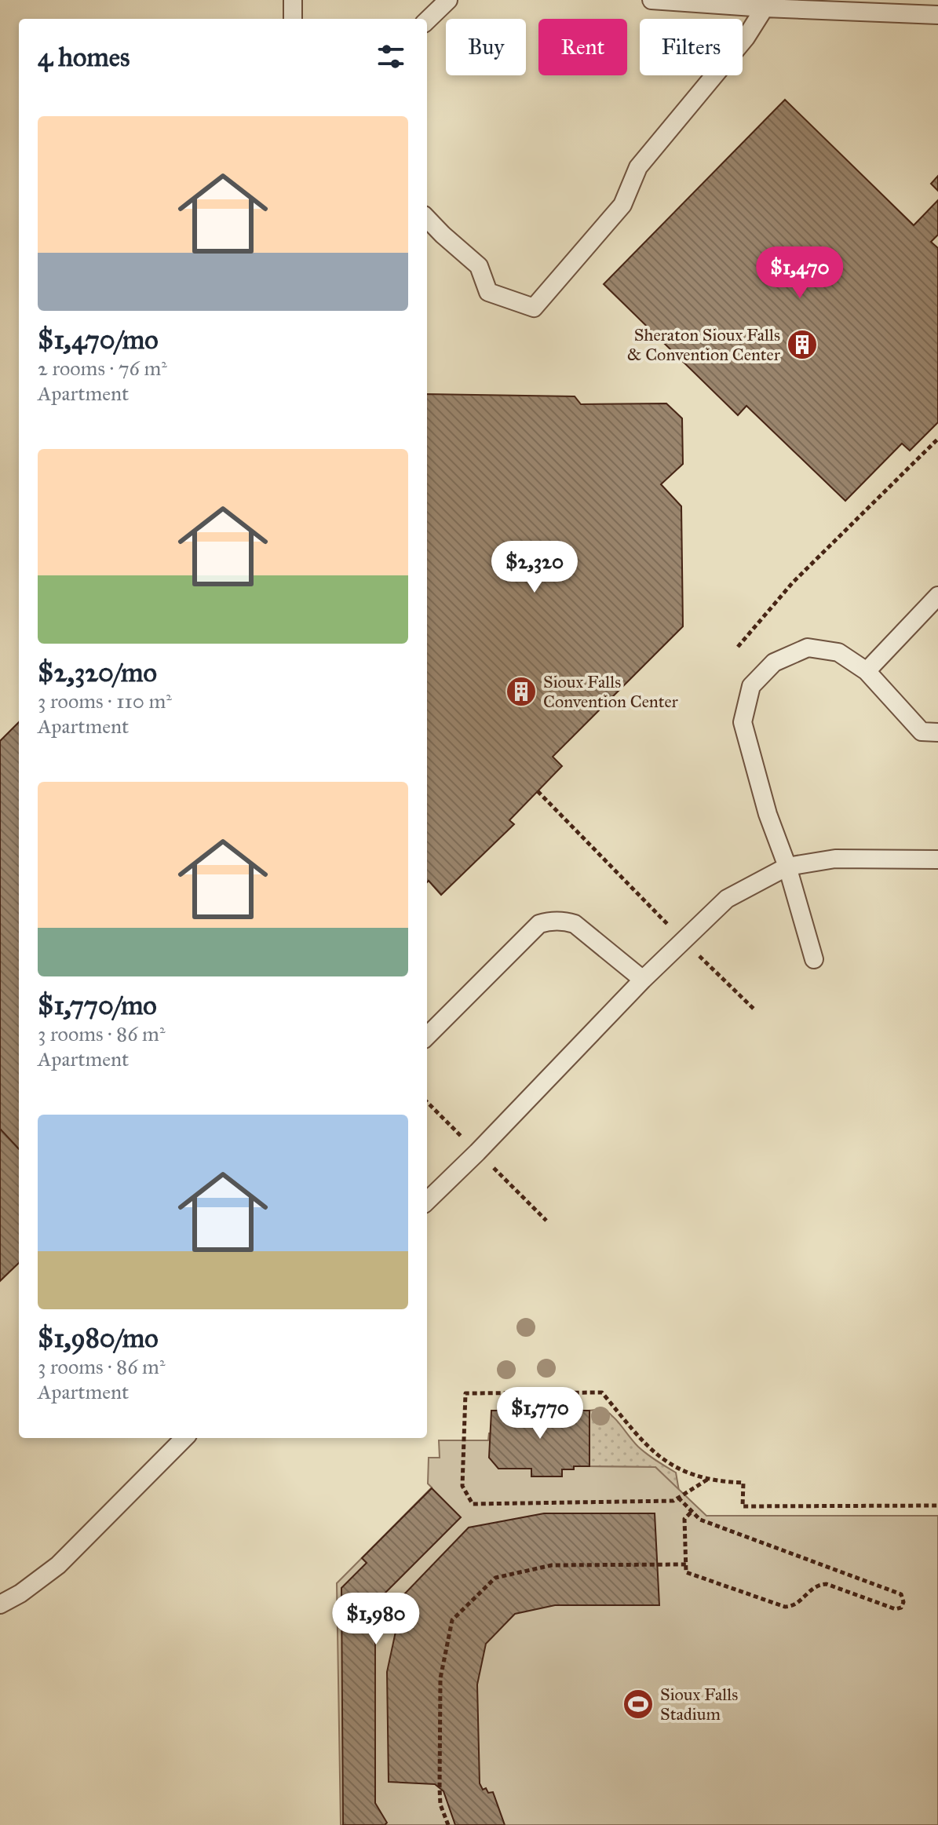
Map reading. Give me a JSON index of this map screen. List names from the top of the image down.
{
  "places": {
    "building": ["Sheraton Sioux Falls & Convention Center", "Sioux Falls Convention Center"],
    "sports": ["Sioux Falls Stadium"]
  },
  "page": {
    "chip": ["Buy", "Rent", "Filters"],
    "heading": "4 homes",
    "list": [
      {
        "name": "$1,470/mo",
        "note": "2 rooms · 76 m² · Apartment"
      },
      {
        "name": "$2,320/mo",
        "note": "3 rooms · 110 m² · Apartment"
      },
      {
        "name": "$1,770/mo",
        "note": "3 rooms · 86 m² · Apartment"
      },
      {
        "name": "$1,980/mo",
        "note": "3 rooms · 86 m² · Apartment"
      }
    ],
    "price": [
      "$1,470",
      "$2,320",
      "$1,770",
      "$1,980"
    ]
  }
}
